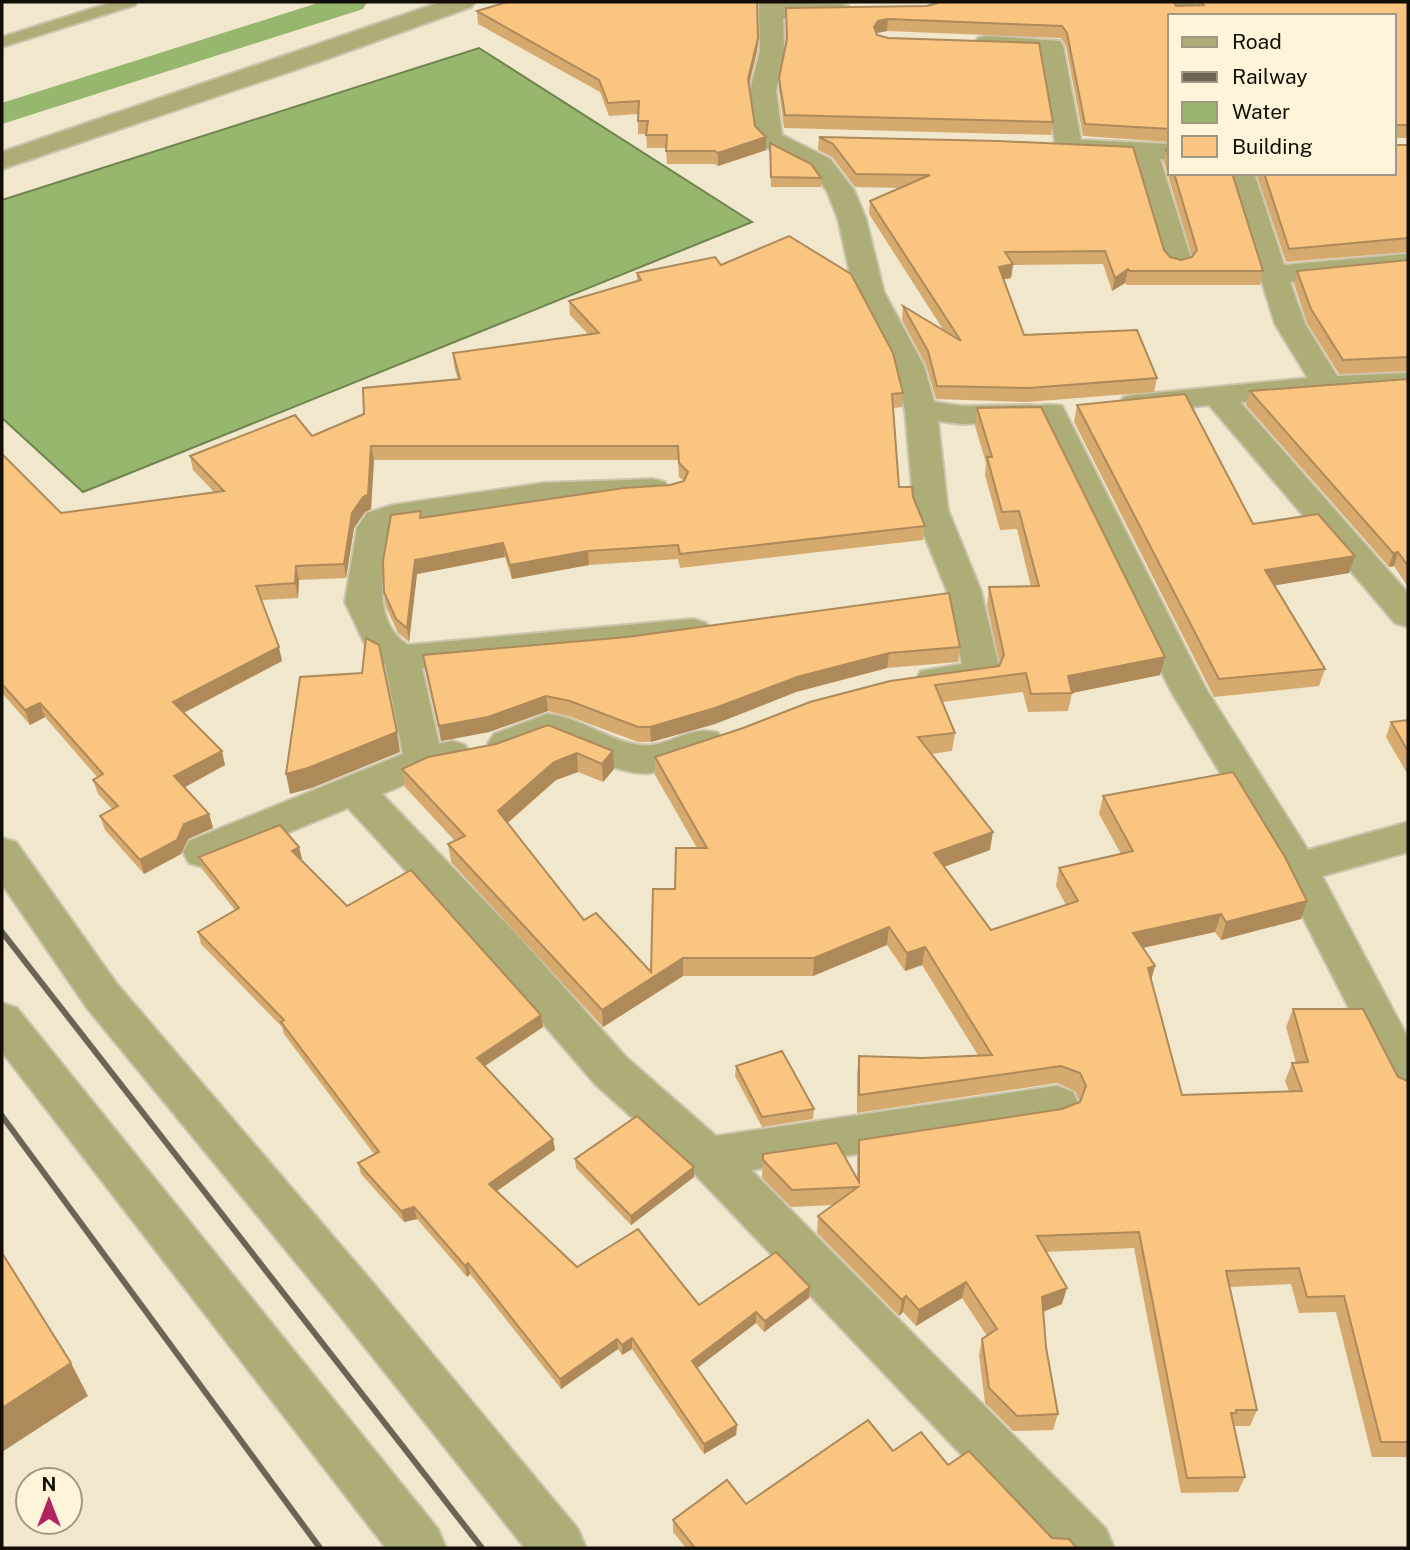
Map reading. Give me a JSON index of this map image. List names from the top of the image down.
{
  "legend": [
    "Road",
    "Railway",
    "Water",
    "Building"
  ],
  "north": "top"
}
